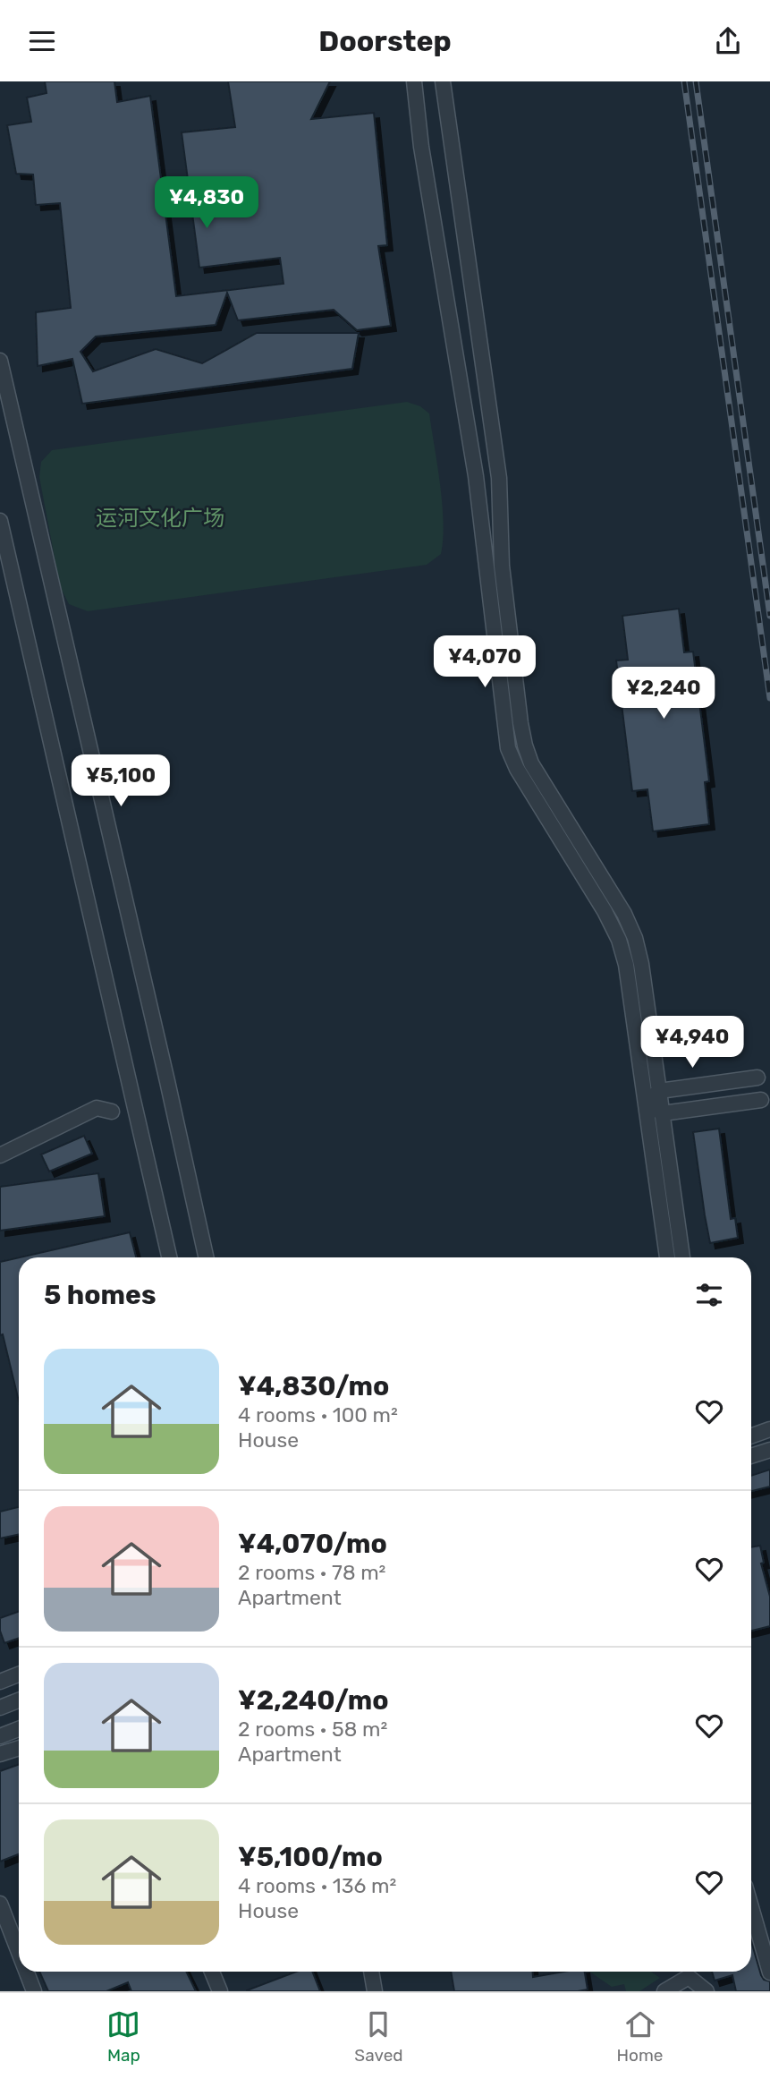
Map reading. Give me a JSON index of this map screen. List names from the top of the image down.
{
  "parks": ["运河文化广场"],
  "page": {
    "header": "Doorstep",
    "price": [
      "¥4,830",
      "¥4,070",
      "¥2,240",
      "¥5,100",
      "¥4,940"
    ],
    "heading": "5 homes",
    "list": [
      {
        "name": "¥4,830/mo",
        "note": "4 rooms · 100 m² · House"
      },
      {
        "name": "¥4,070/mo",
        "note": "2 rooms · 78 m² · Apartment"
      },
      {
        "name": "¥2,240/mo",
        "note": "2 rooms · 58 m² · Apartment"
      },
      {
        "name": "¥5,100/mo",
        "note": "4 rooms · 136 m² · House"
      }
    ],
    "tabs": ["Map", "Saved", "Home"]
  }
}
